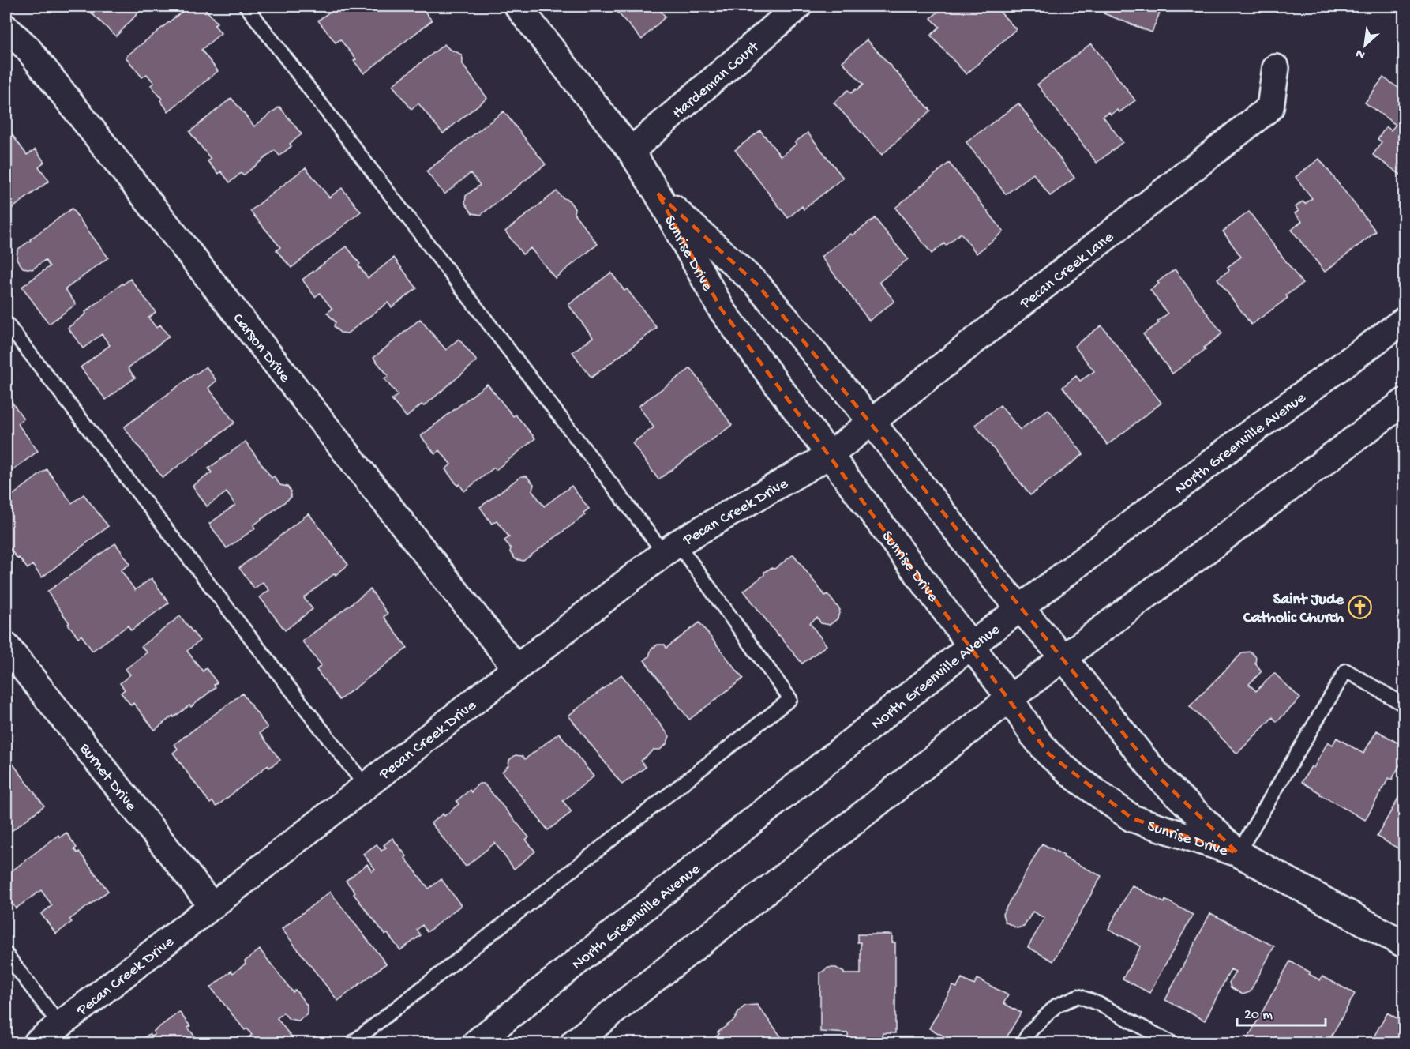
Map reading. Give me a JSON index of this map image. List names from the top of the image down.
{
  "streets": {
    "street": [
      "Hardeman Court",
      "Sunrise Drive",
      "Pecan Creek Lane",
      "Carson Drive",
      "North Greenville Avenue",
      "Pecan Creek Drive",
      "Burnet Drive"
    ]
  },
  "crossings": [
    ["Hardeman Court", "Sunrise Drive"],
    ["Sunrise Drive", "Pecan Creek Lane"],
    ["Sunrise Drive", "North Greenville Avenue"],
    ["Sunrise Drive", "Pecan Creek Drive"],
    ["Pecan Creek Lane", "Pecan Creek Drive"],
    ["Carson Drive", "Pecan Creek Drive"],
    ["Pecan Creek Drive", "Burnet Drive"]
  ],
  "places": {
    "church": ["Saint Jude Catholic Church"]
  },
  "scale_bar": "20 m",
  "north": "bottom left"
}
